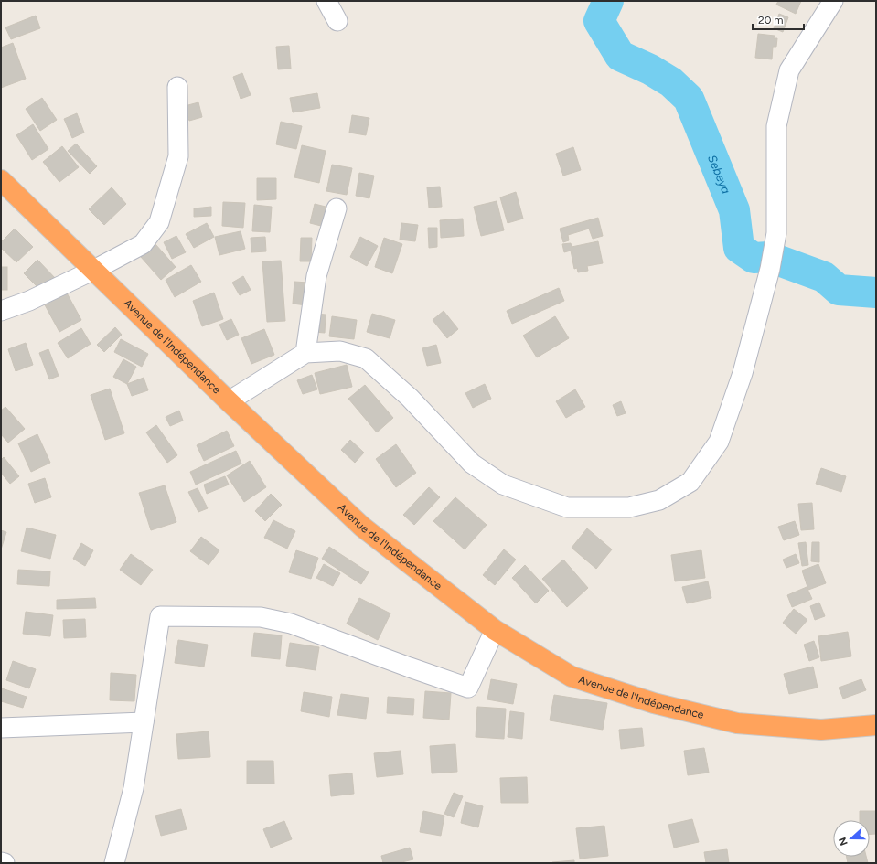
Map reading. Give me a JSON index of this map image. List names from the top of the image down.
{
  "streets": {
    "highway": ["Avenue de l'Indépendance"]
  },
  "water": ["Sebeya"],
  "scale_bar": "20 m",
  "north": "left"
}
